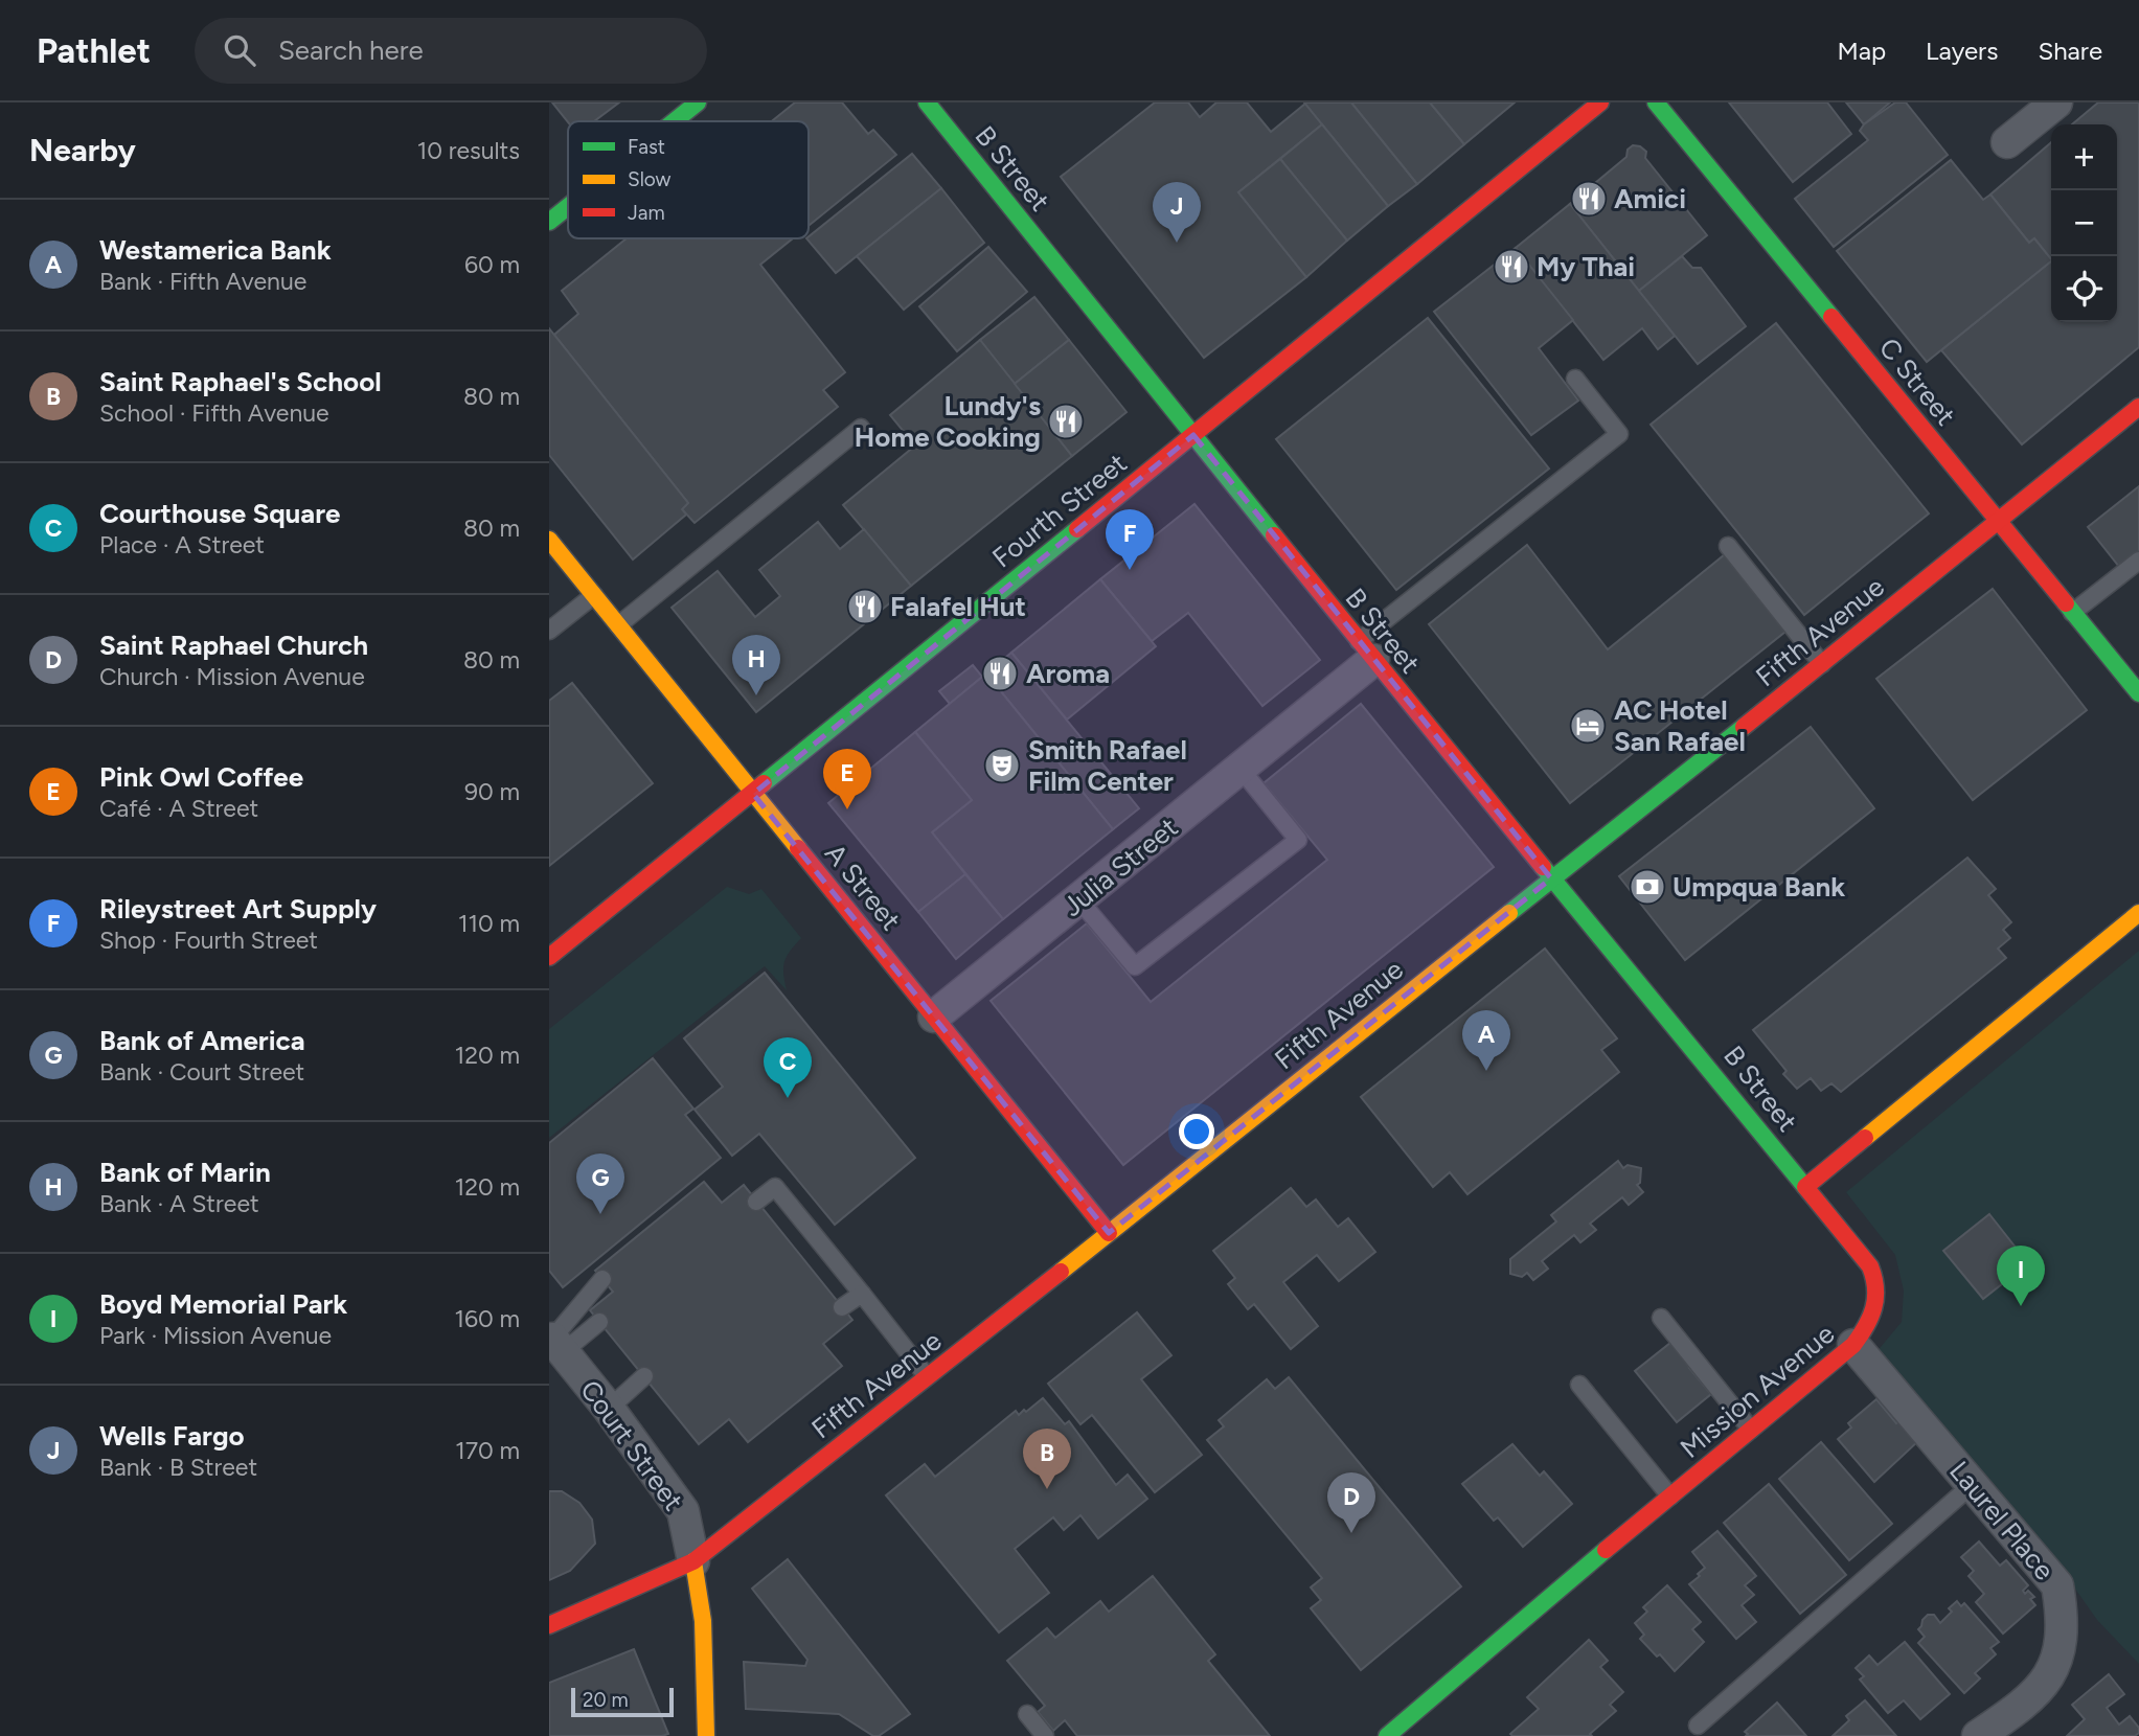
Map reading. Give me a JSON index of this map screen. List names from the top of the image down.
{
  "streets": {
    "street": [
      "B Street",
      "C Street",
      "Fourth Street",
      "Fifth Avenue",
      "Julia Street",
      "A Street",
      "Mission Avenue",
      "Court Street",
      "Laurel Place"
    ]
  },
  "crossings": [
    ["B Street", "Fourth Street"],
    ["B Street", "Fifth Avenue"],
    ["B Street", "Julia Street"],
    ["B Street", "Mission Avenue"],
    ["C Street", "Fifth Avenue"],
    ["Fourth Street", "A Street"],
    ["Fifth Avenue", "A Street"],
    ["Fifth Avenue", "Court Street"],
    ["Julia Street", "A Street"],
    ["Mission Avenue", "Laurel Place"]
  ],
  "places": {
    "restaurant": [
      "Amici",
      "My Thai",
      "Lundy's Home Cooking",
      "Falafel Hut",
      "Aroma"
    ],
    "hotel": ["AC Hotel San Rafael"],
    "theatre": ["Smith Rafael Film Center"],
    "bank": ["Umpqua Bank"]
  },
  "legend": ["Fast", "Slow", "Jam"],
  "scale_bar": "20 m",
  "page": {
    "header": "Pathlet",
    "search": "Search here",
    "nav": ["Map", "Layers", "Share"],
    "heading": ["Nearby", "10 results"],
    "map_buttons": ["+", "−"],
    "pins": [
      "J",
      "F",
      "H",
      "E",
      "A",
      "C",
      "G",
      "I",
      "B",
      "D"
    ],
    "list": [
      {
        "mark": "A",
        "name": "Westamerica Bank",
        "note": "Bank · Fifth Avenue",
        "value": "60 m"
      },
      {
        "mark": "B",
        "name": "Saint Raphael's School",
        "note": "School · Fifth Avenue",
        "value": "80 m"
      },
      {
        "mark": "C",
        "name": "Courthouse Square",
        "note": "Place · A Street",
        "value": "80 m"
      },
      {
        "mark": "D",
        "name": "Saint Raphael Church",
        "note": "Church · Mission Avenue",
        "value": "80 m"
      },
      {
        "mark": "E",
        "name": "Pink Owl Coffee",
        "note": "Café · A Street",
        "value": "90 m"
      },
      {
        "mark": "F",
        "name": "Rileystreet Art Supply",
        "note": "Shop · Fourth Street",
        "value": "110 m"
      },
      {
        "mark": "G",
        "name": "Bank of America",
        "note": "Bank · Court Street",
        "value": "120 m"
      },
      {
        "mark": "H",
        "name": "Bank of Marin",
        "note": "Bank · A Street",
        "value": "120 m"
      },
      {
        "mark": "I",
        "name": "Boyd Memorial Park",
        "note": "Park · Mission Avenue",
        "value": "160 m"
      },
      {
        "mark": "J",
        "name": "Wells Fargo",
        "note": "Bank · B Street",
        "value": "170 m"
      }
    ],
    "scale": "20 m"
  }
}
